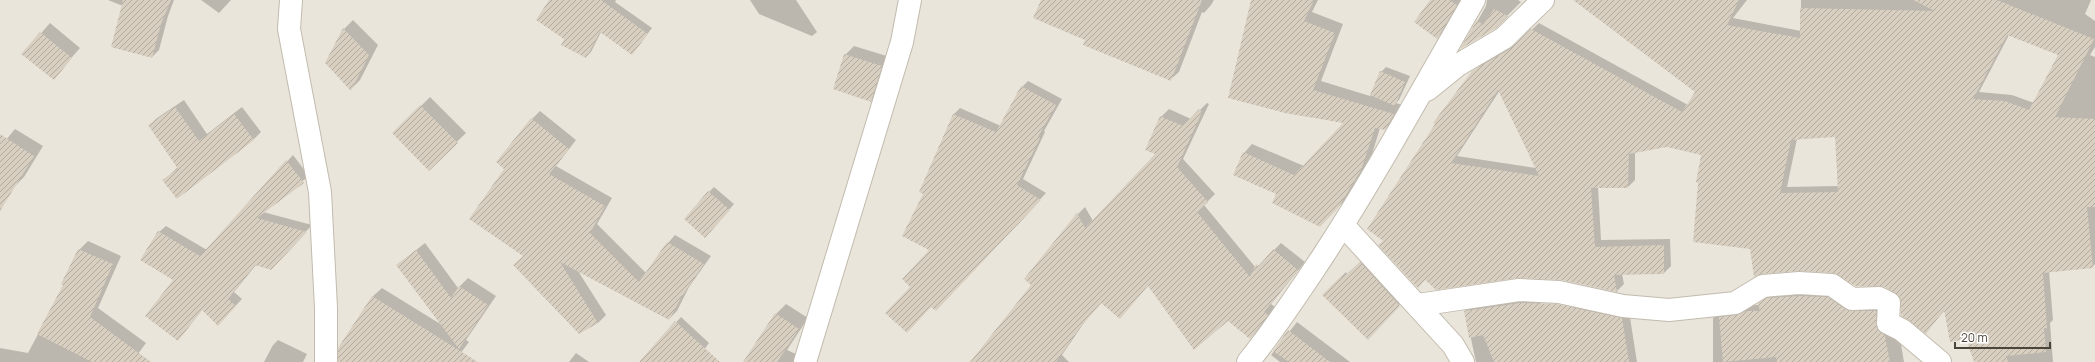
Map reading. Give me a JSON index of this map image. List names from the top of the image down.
{
  "scale_bar": "20 m"
}
